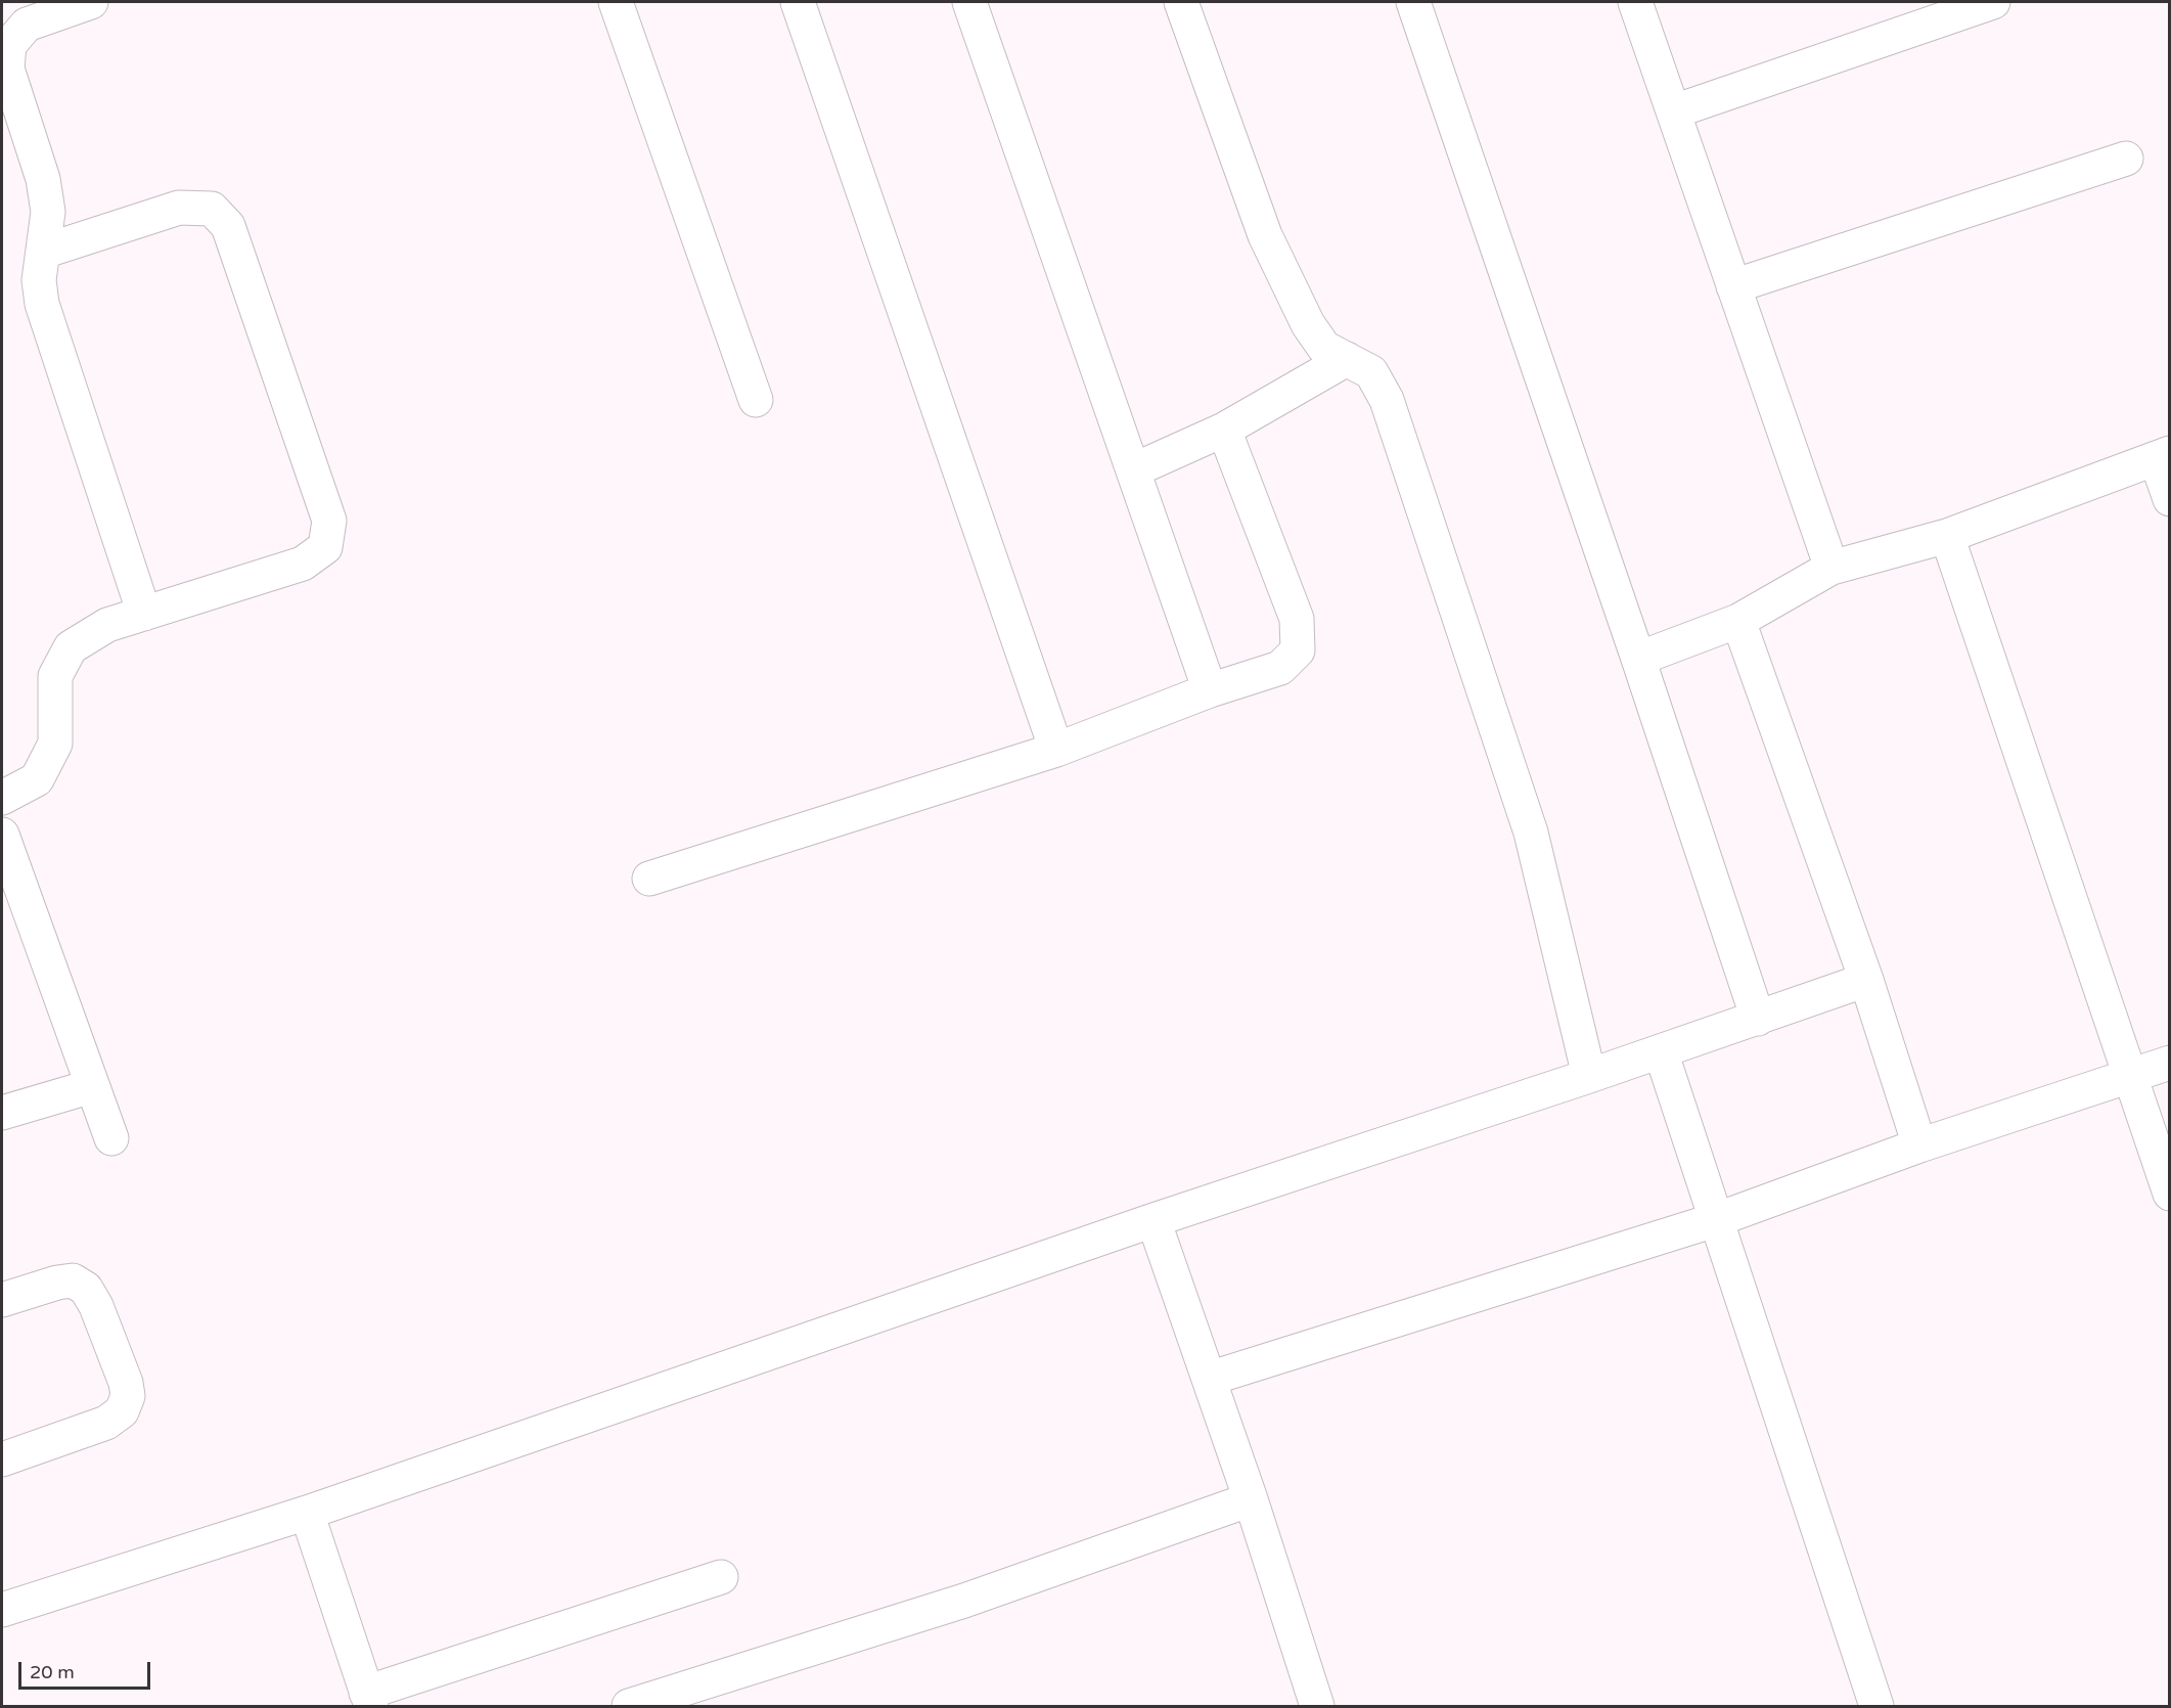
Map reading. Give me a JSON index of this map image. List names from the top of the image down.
{
  "scale_bar": "20 m"
}
